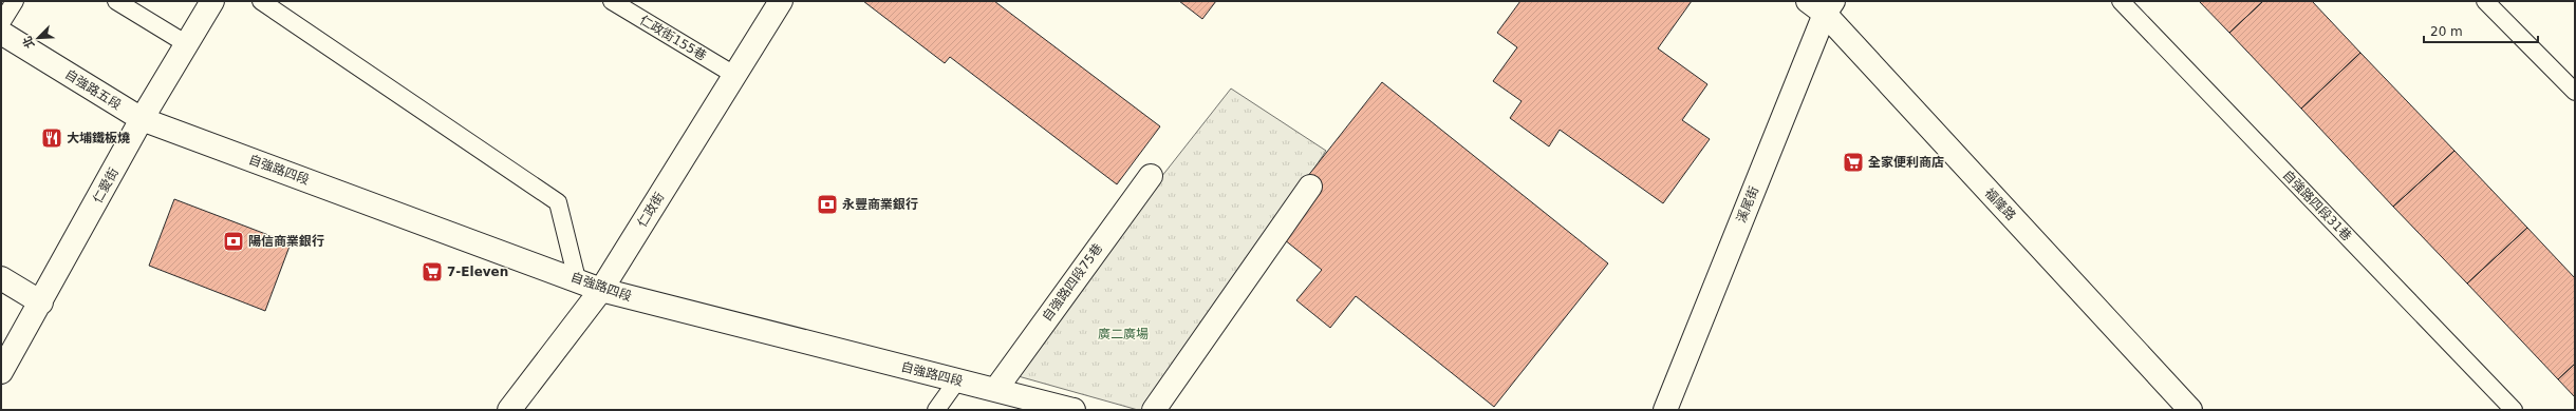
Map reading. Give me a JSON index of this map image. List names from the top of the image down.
{
  "streets": {
    "street": [
      "自強路五段",
      "自強路四段",
      "仁愛街",
      "溪尾街",
      "福隆路",
      "仁政街",
      "自強路四段75巷"
    ],
    "lane": ["仁政街155巷", "自強路四段31巷"]
  },
  "crossings": [
    ["仁政街155巷", "仁政街"],
    ["自強路五段", "自強路四段"],
    ["自強路五段", "仁愛街"],
    ["自強路四段", "仁愛街"],
    ["自強路四段", "仁政街"],
    ["自強路四段", "自強路四段75巷"],
    ["溪尾街", "福隆路"]
  ],
  "parks": ["廣二廣場"],
  "places": {
    "restaurant": ["大埔鐵板燒"],
    "supermarket": ["全家便利商店", "7-Eleven"],
    "bank": ["永豐商業銀行", "陽信商業銀行"]
  },
  "scale_bar": "20 m",
  "north": "bottom left"
}
